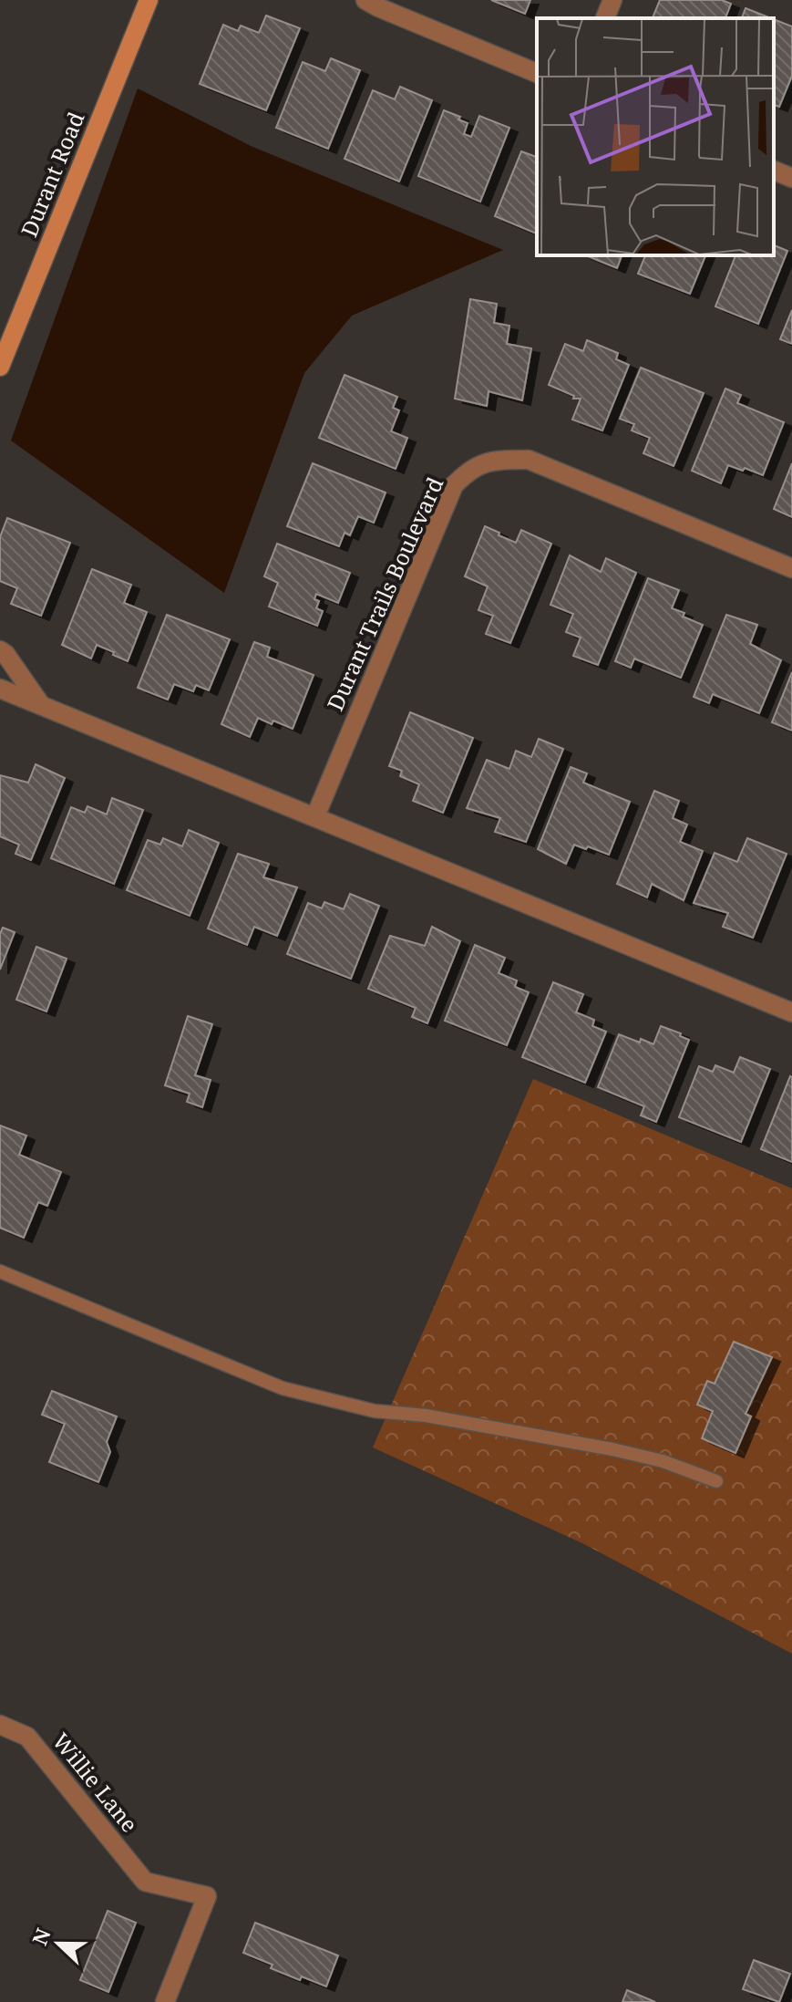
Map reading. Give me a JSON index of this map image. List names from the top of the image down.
{
  "streets": {
    "street": ["Durant Road", "Durant Trails Boulevard", "Willie Lane"]
  },
  "north": "left"
}
